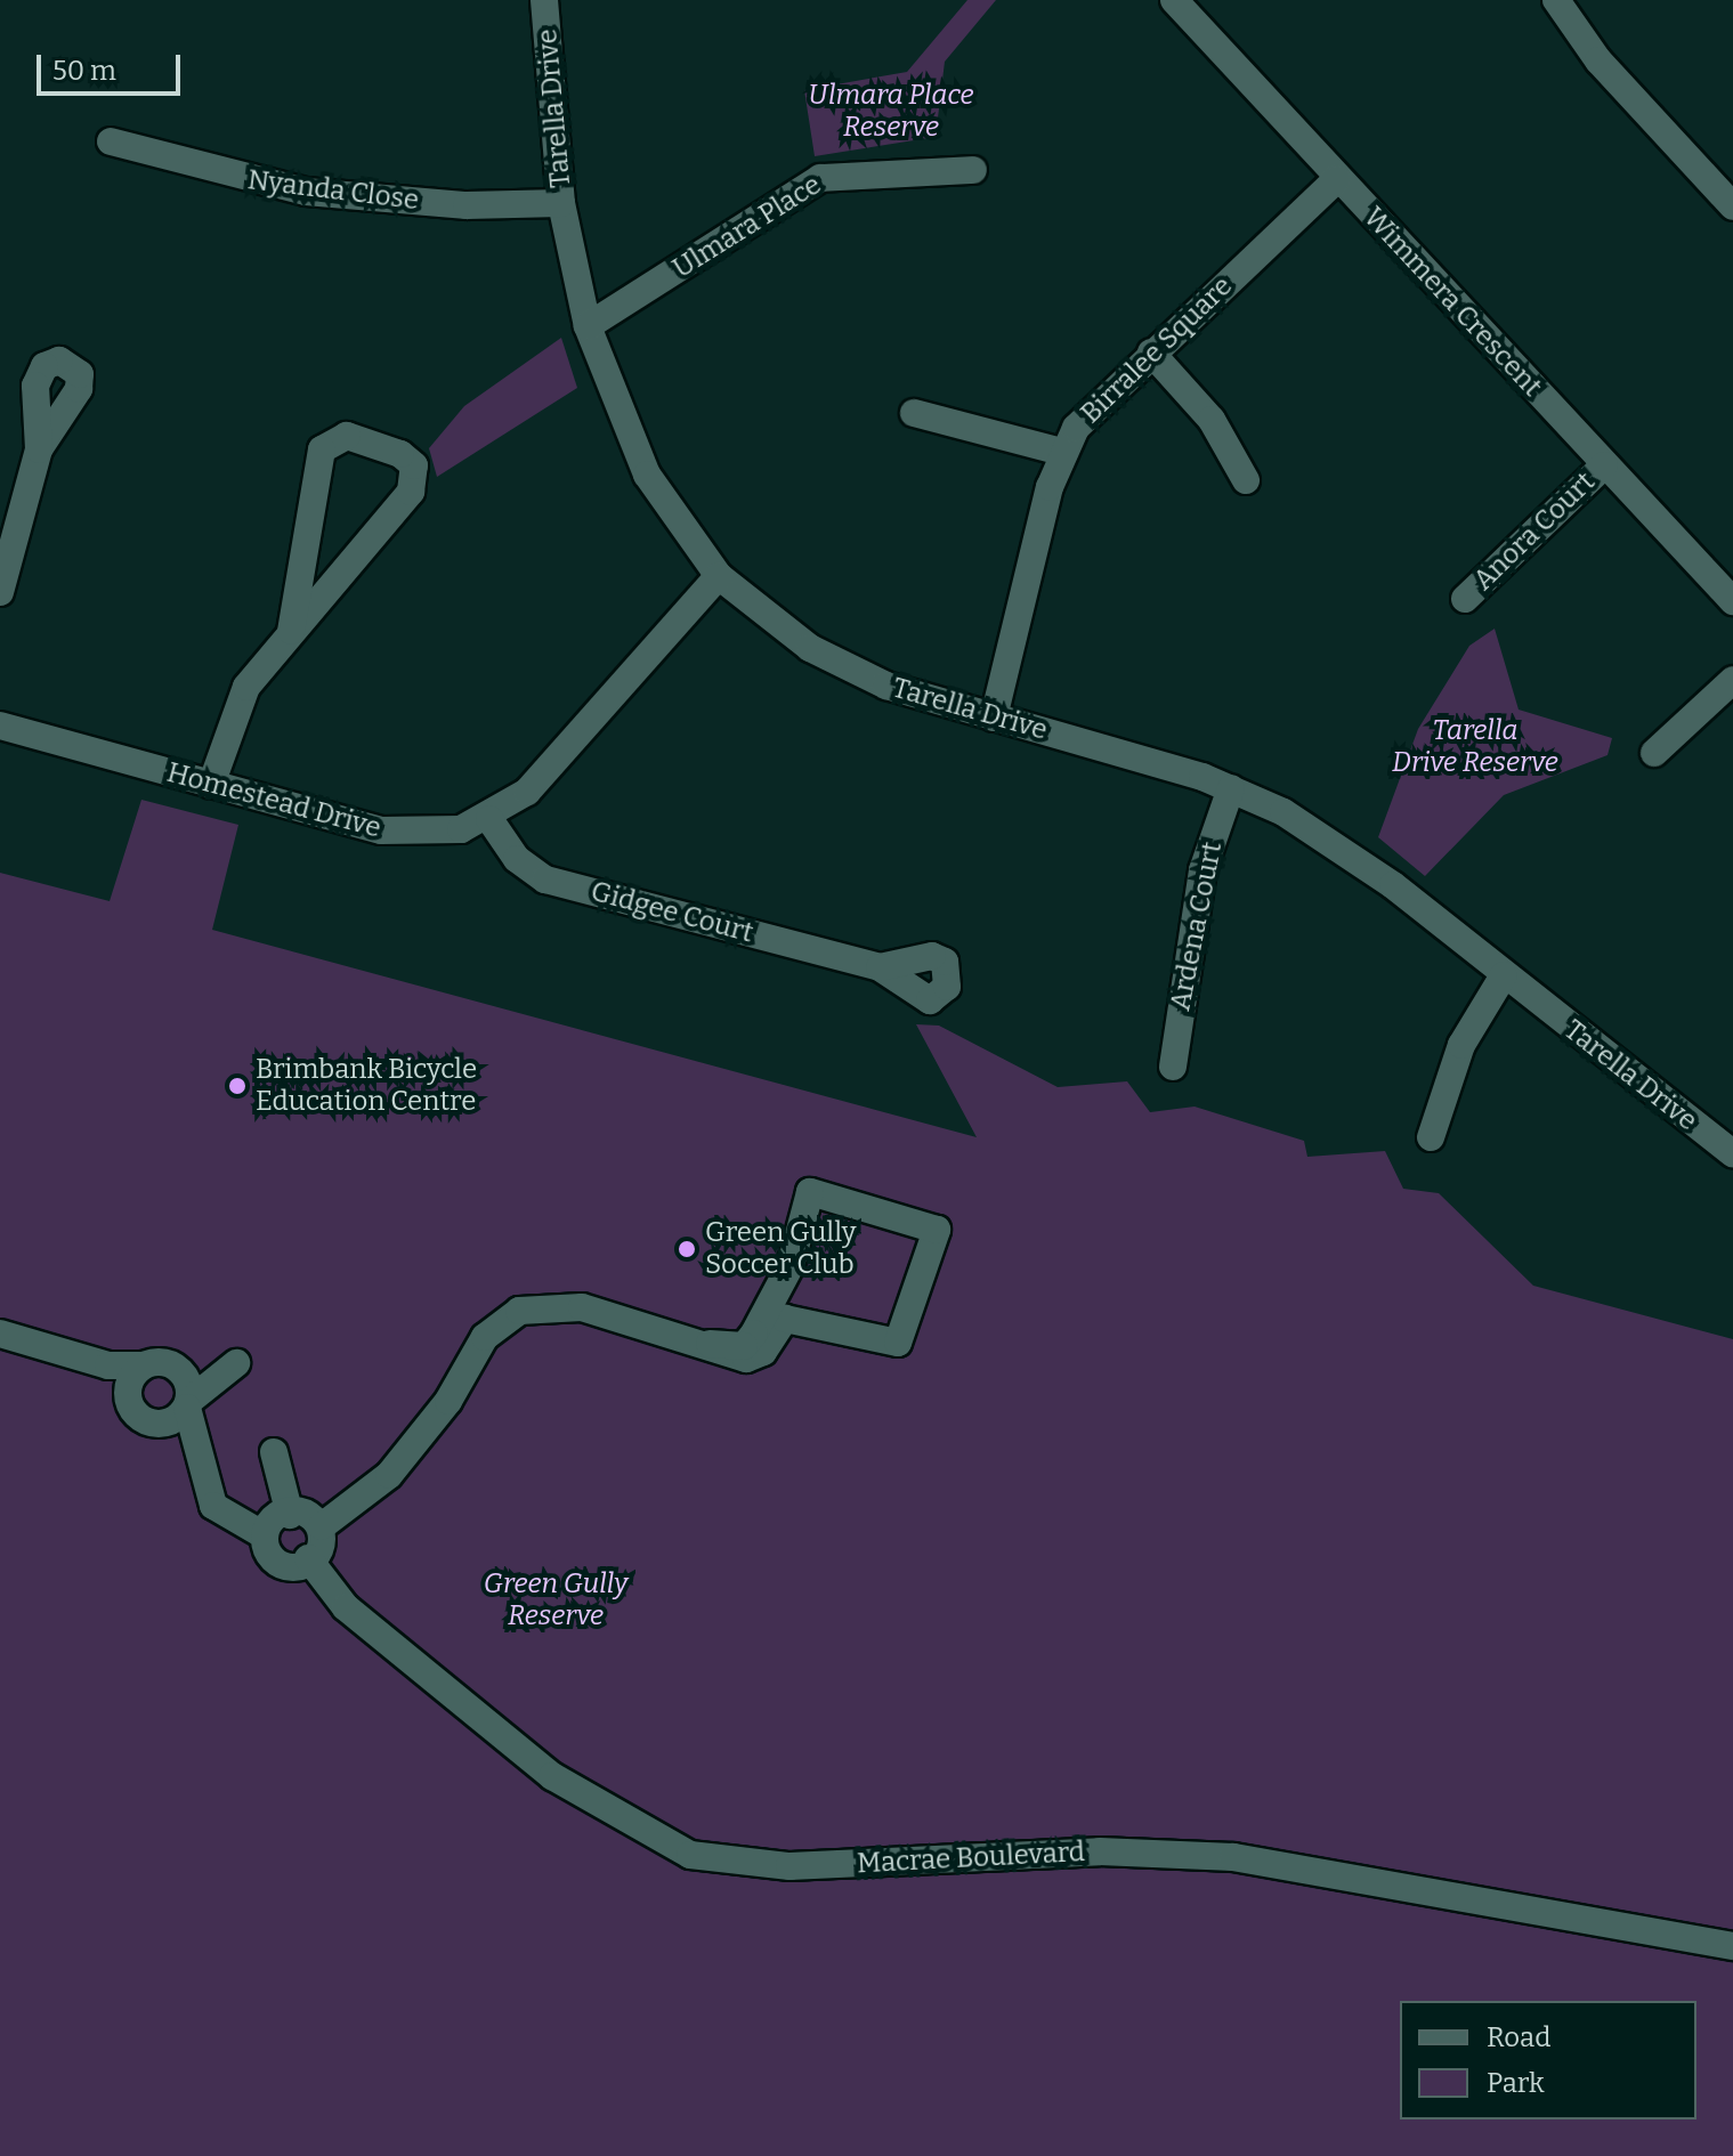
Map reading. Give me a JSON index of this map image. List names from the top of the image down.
{
  "streets": {
    "street": [
      "Tarella Drive",
      "Nyanda Close",
      "Ulmara Place",
      "Wimmera Crescent",
      "Birralee Square",
      "Anora Court",
      "Homestead Drive",
      "Gidgee Court",
      "Ardena Court",
      "Macrae Boulevard"
    ]
  },
  "crossings": [
    ["Tarella Drive", "Nyanda Close"],
    ["Tarella Drive", "Ulmara Place"],
    ["Tarella Drive", "Birralee Square"],
    ["Tarella Drive", "Homestead Drive"],
    ["Tarella Drive", "Ardena Court"],
    ["Wimmera Crescent", "Birralee Square"],
    ["Wimmera Crescent", "Anora Court"],
    ["Homestead Drive", "Gidgee Court"]
  ],
  "parks": ["Ulmara Place Reserve", "Tarella Drive Reserve", "Green Gully Reserve"],
  "places": ["Brimbank Bicycle Education Centre", "Green Gully Soccer Club"],
  "legend": ["Road", "Park"],
  "scale_bar": "50 m"
}
